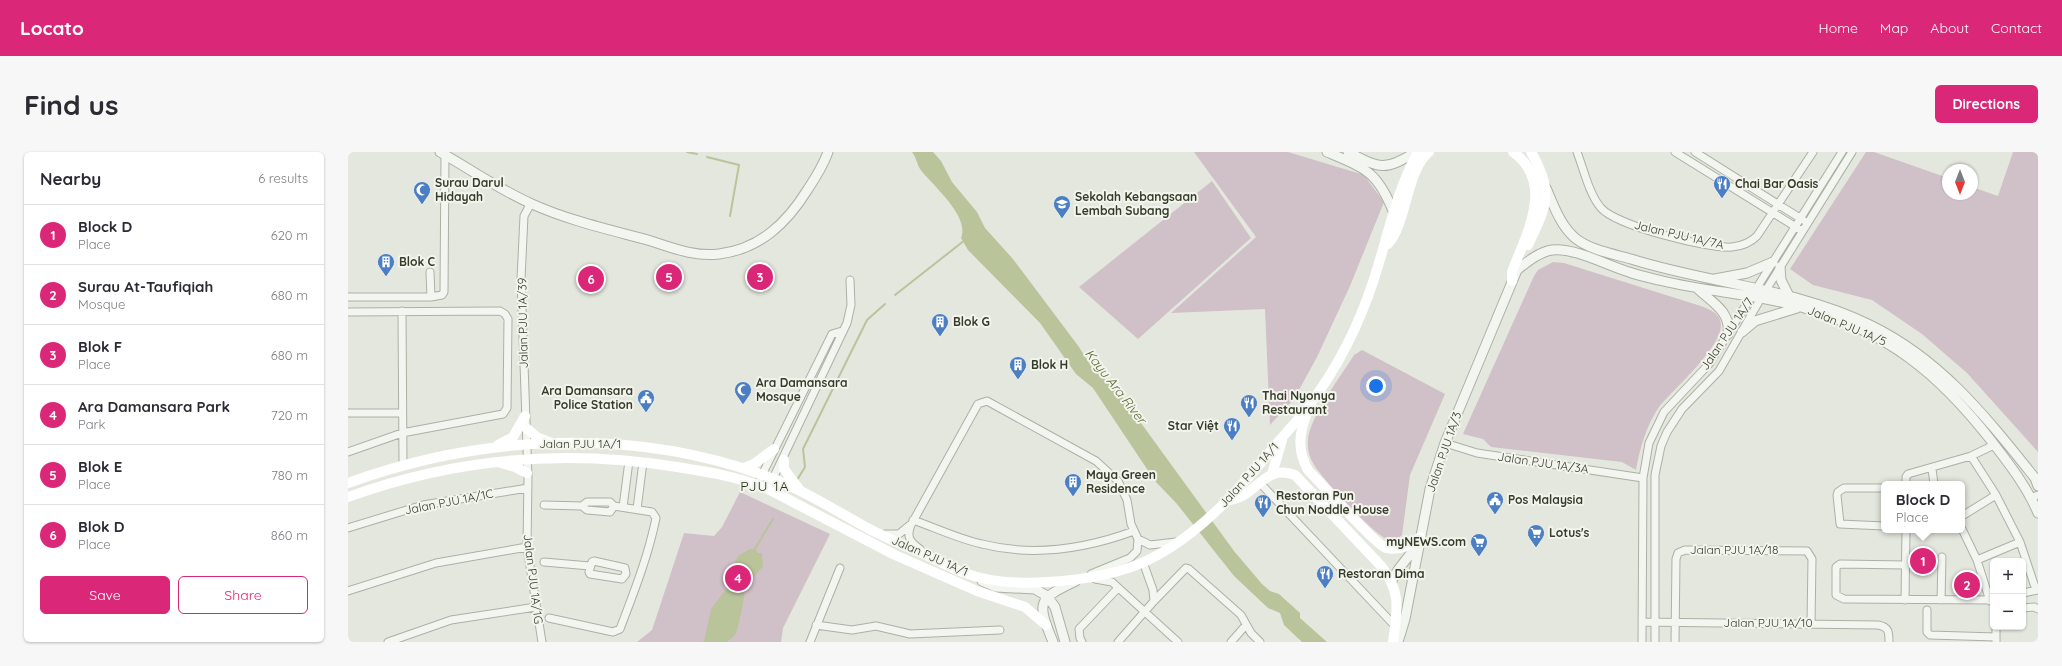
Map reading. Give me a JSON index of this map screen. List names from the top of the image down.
{
  "streets": {
    "main road": ["Jalan PJU 1A/1"],
    "street": [
      "Jalan PJU 1A/7A",
      "Jalan PJU 1A/39",
      "Jalan PJU 1A/5",
      "Jalan PJU 1A/7",
      "Jalan PJU 1A/3",
      "Jalan PJU 1A/3A",
      "Jalan PJU 1A/1C",
      "Jalan PJU 1A/18",
      "Jalan PJU 1A/1G",
      "Jalan PJU 1A/10"
    ]
  },
  "crossings": [
    ["Jalan PJU 1A/39", "Jalan PJU 1A/1"],
    ["Jalan PJU 1A/39", "Jalan PJU 1A/1G"],
    ["Jalan PJU 1A/5", "Jalan PJU 1A/7"],
    ["Jalan PJU 1A/5", "Jalan PJU 1A/3"],
    ["Jalan PJU 1A/7", "Jalan PJU 1A/3A"],
    ["Jalan PJU 1A/7", "Jalan PJU 1A/10"],
    ["Jalan PJU 1A/1", "Jalan PJU 1A/1G"],
    ["Jalan PJU 1A/3", "Jalan PJU 1A/3A"],
    ["Jalan PJU 1A/1C", "Jalan PJU 1A/1G"],
    ["Jalan PJU 1A/18", "Jalan PJU 1A/10"]
  ],
  "districts": ["PJU 1A"],
  "water": ["Kayu Ara River"],
  "places": {
    "restaurant": [
      "Chai Bar Oasis",
      "Thai Nyonya Restaurant",
      "Star Việt",
      "Restoran Pun Chun Noddle House",
      "Restoran Dima"
    ],
    "mosque": ["Surau Darul Hidayah", "Ara Damansara Mosque"],
    "school or university": ["Sekolah Kebangsaan Lembah Subang"],
    "building": [
      "Blok C",
      "Blok G",
      "Blok H",
      "Maya Green Residence"
    ],
    "public building": ["Ara Damansara Police Station", "Pos Malaysia"],
    "supermarket": ["Lotus's", "myNEWS.com"]
  },
  "north": "bottom",
  "page": {
    "header": "Locato",
    "nav": [
      "Home",
      "Map",
      "About",
      "Contact"
    ],
    "buttons": [
      "Directions",
      ["Save", "Share"]
    ],
    "title": "Find us",
    "heading": ["Nearby", "6 results"],
    "list": [
      {
        "mark": "1",
        "name": "Block D",
        "note": "Place",
        "value": "620 m"
      },
      {
        "mark": "2",
        "name": "Surau At-Taufiqiah",
        "note": "Mosque",
        "value": "680 m"
      },
      {
        "mark": "3",
        "name": "Blok F",
        "note": "Place",
        "value": "680 m"
      },
      {
        "mark": "4",
        "name": "Ara Damansara Park",
        "note": "Park",
        "value": "720 m"
      },
      {
        "mark": "5",
        "name": "Blok E",
        "note": "Place",
        "value": "780 m"
      },
      {
        "mark": "6",
        "name": "Blok D",
        "note": "Place",
        "value": "860 m"
      }
    ],
    "pins": [
      "3",
      "5",
      "6",
      "1",
      "4",
      "2"
    ],
    "popup": ["Block D", "Place"],
    "map_buttons": ["+", "−"]
  }
}
